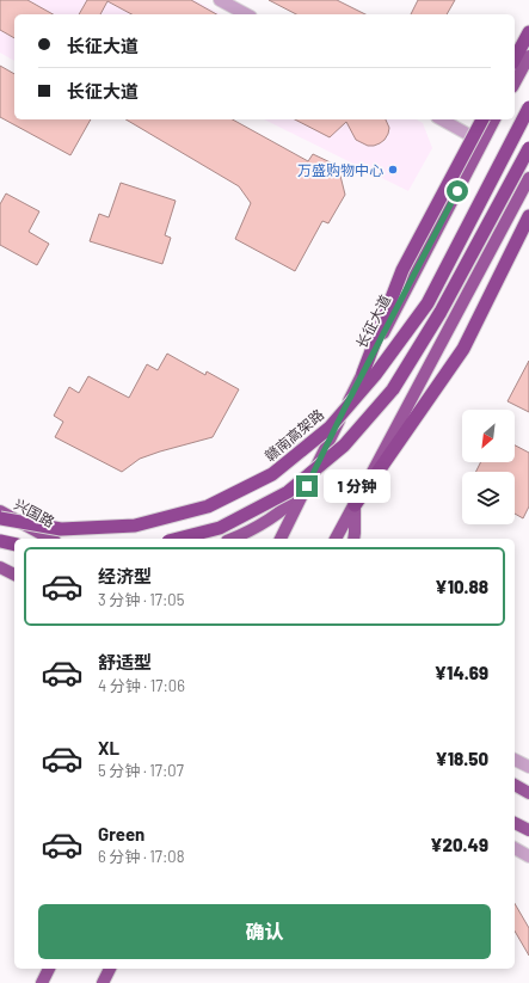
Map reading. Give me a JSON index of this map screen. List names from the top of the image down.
{
  "streets": {
    "highway": ["赣南高架路"],
    "main road": ["长征大道", "兴国路"]
  },
  "places": ["万盛购物中心"],
  "north": "bottom left",
  "page": {
    "banner": ["长征大道", "长征大道"],
    "bubble": "1 分钟",
    "list": [
      {
        "name": "经济型",
        "note": "3 分钟 · 17:05",
        "value": "¥10.88"
      },
      {
        "name": "舒适型",
        "note": "4 分钟 · 17:06",
        "value": "¥14.69"
      },
      {
        "name": "XL",
        "note": "5 分钟 · 17:07",
        "value": "¥18.50"
      },
      {
        "name": "Green",
        "note": "6 分钟 · 17:08",
        "value": "¥20.49"
      }
    ],
    "buttons": "确认"
  }
}
